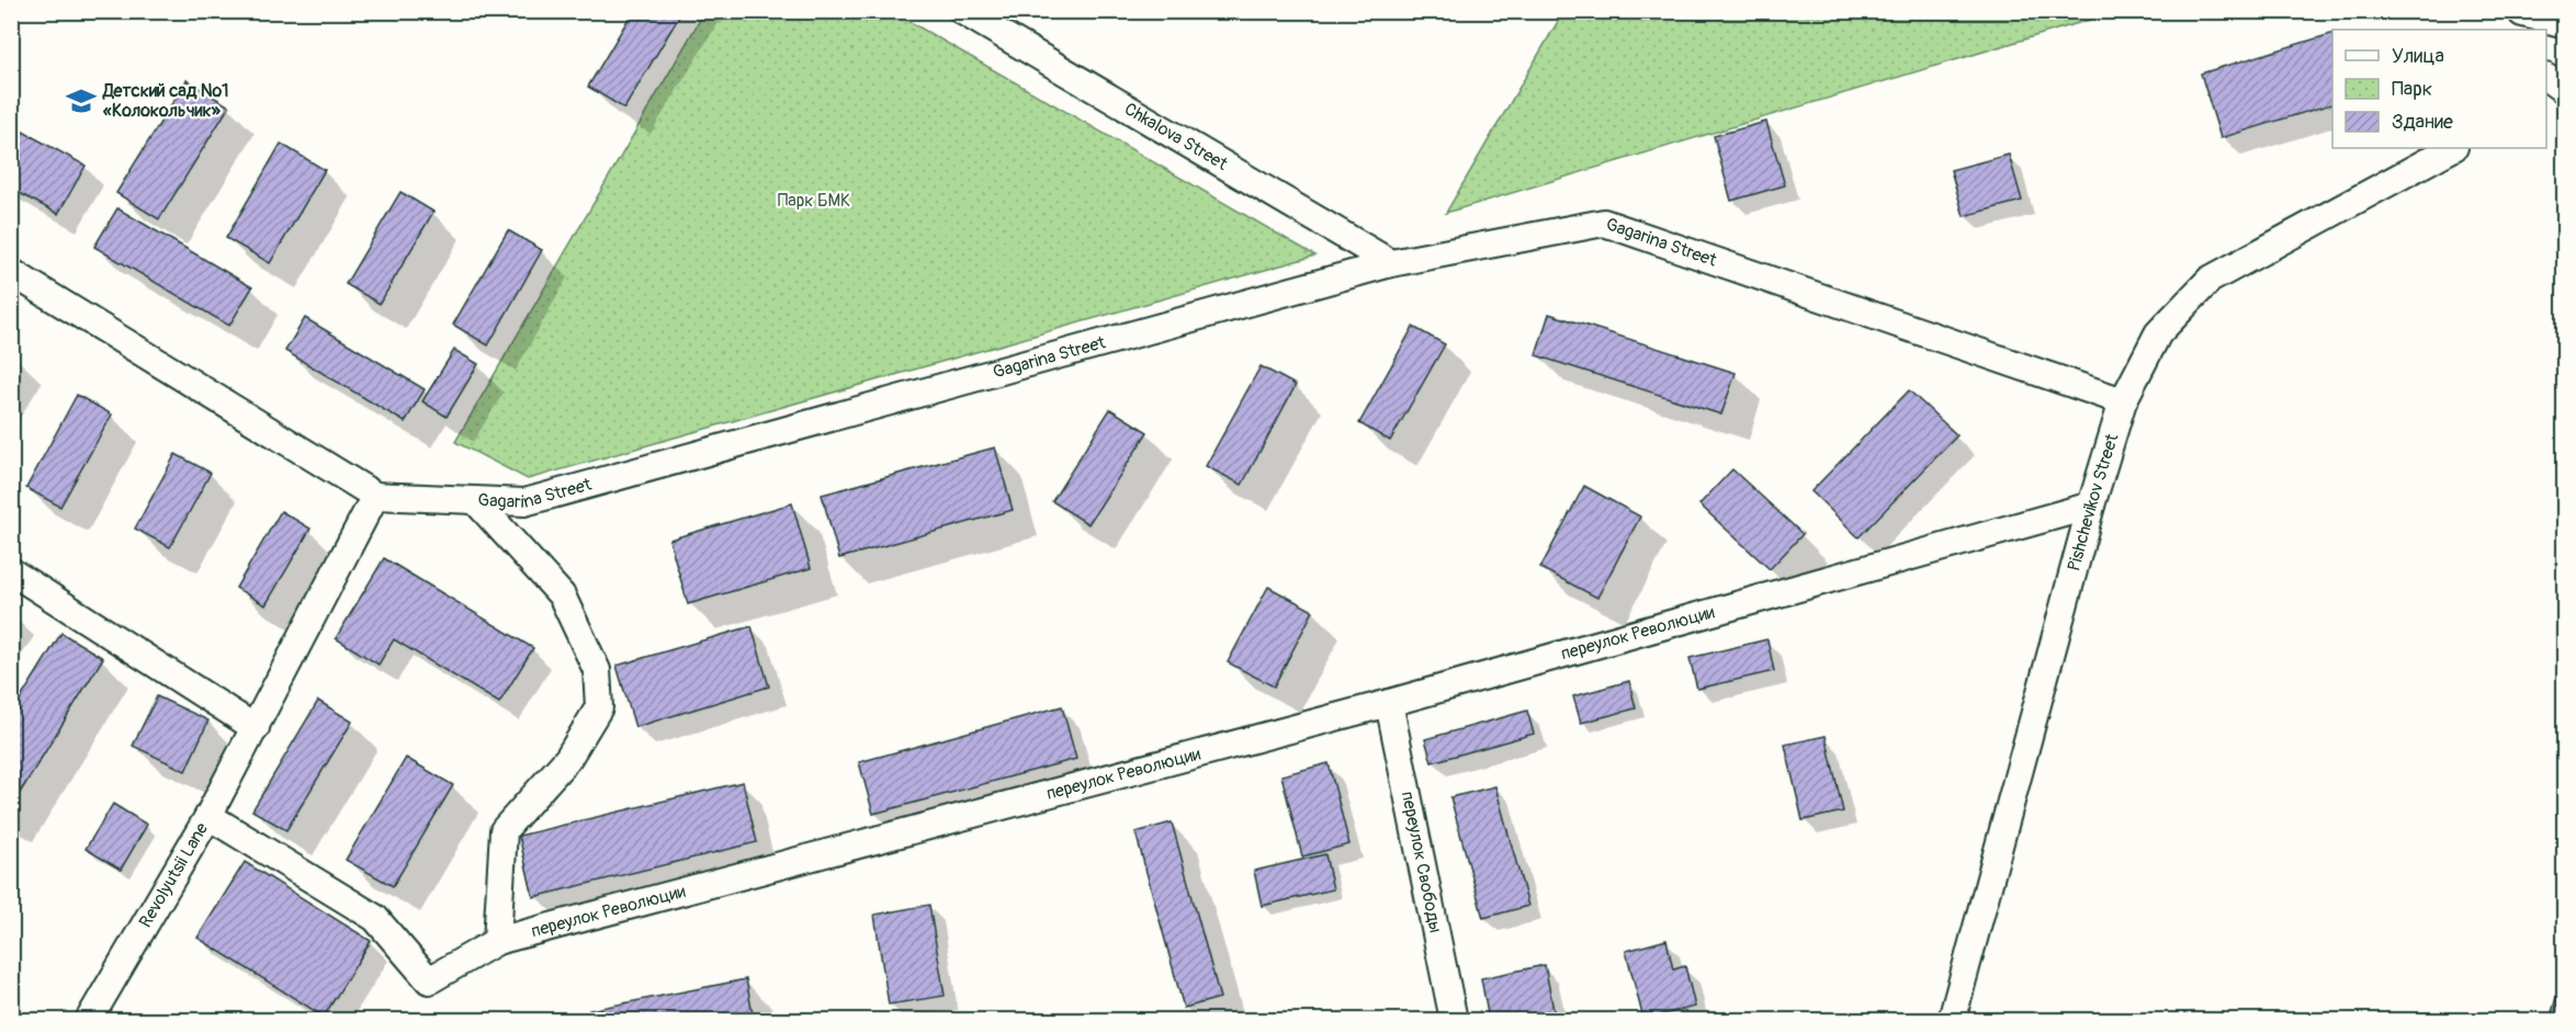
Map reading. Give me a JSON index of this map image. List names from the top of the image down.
{
  "streets": {
    "street": [
      "Chkalova Street",
      "Gagarina Street",
      "Pishchevikov Street",
      "переулок Революции",
      "переулок Свободы",
      "Revolyutsii Lane"
    ]
  },
  "crossings": [
    ["Chkalova Street", "Gagarina Street"],
    ["Gagarina Street", "Pishchevikov Street"],
    ["Gagarina Street", "Revolyutsii Lane"],
    ["Pishchevikov Street", "переулок Революции"],
    ["переулок Революции", "переулок Свободы"],
    ["переулок Революции", "Revolyutsii Lane"]
  ],
  "parks": ["Парк БМК"],
  "places": {
    "school or university": ["Детский сад №1 «Колокольчик»"]
  },
  "legend": ["Улица", "Парк", "Здание"]
}
